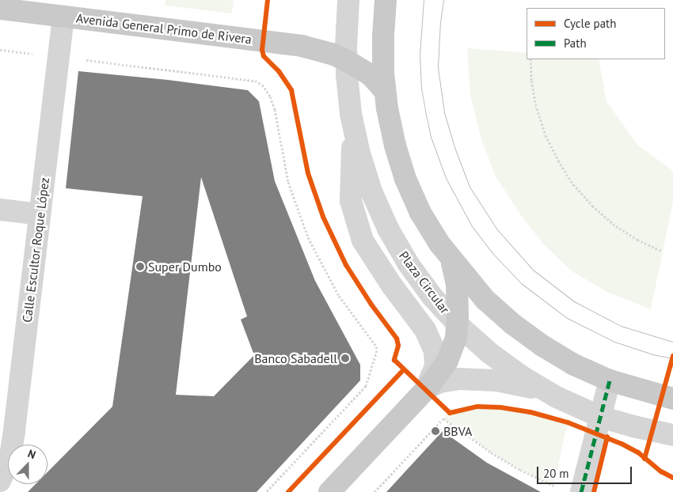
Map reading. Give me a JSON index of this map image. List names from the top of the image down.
{
  "streets": {
    "main road": ["Avenida General Primo de Rivera"],
    "street": ["Calle Escultor Roque López", "Plaza Circular"]
  },
  "crossings": [
    ["Avenida General Primo de Rivera", "Calle Escultor Roque López"],
    ["Avenida General Primo de Rivera", "Plaza Circular"]
  ],
  "places": ["Super Dumbo", "Banco Sabadell", "BBVA"],
  "legend": ["Cycle path", "Path"],
  "scale_bar": "20 m",
  "north": "top"
}
